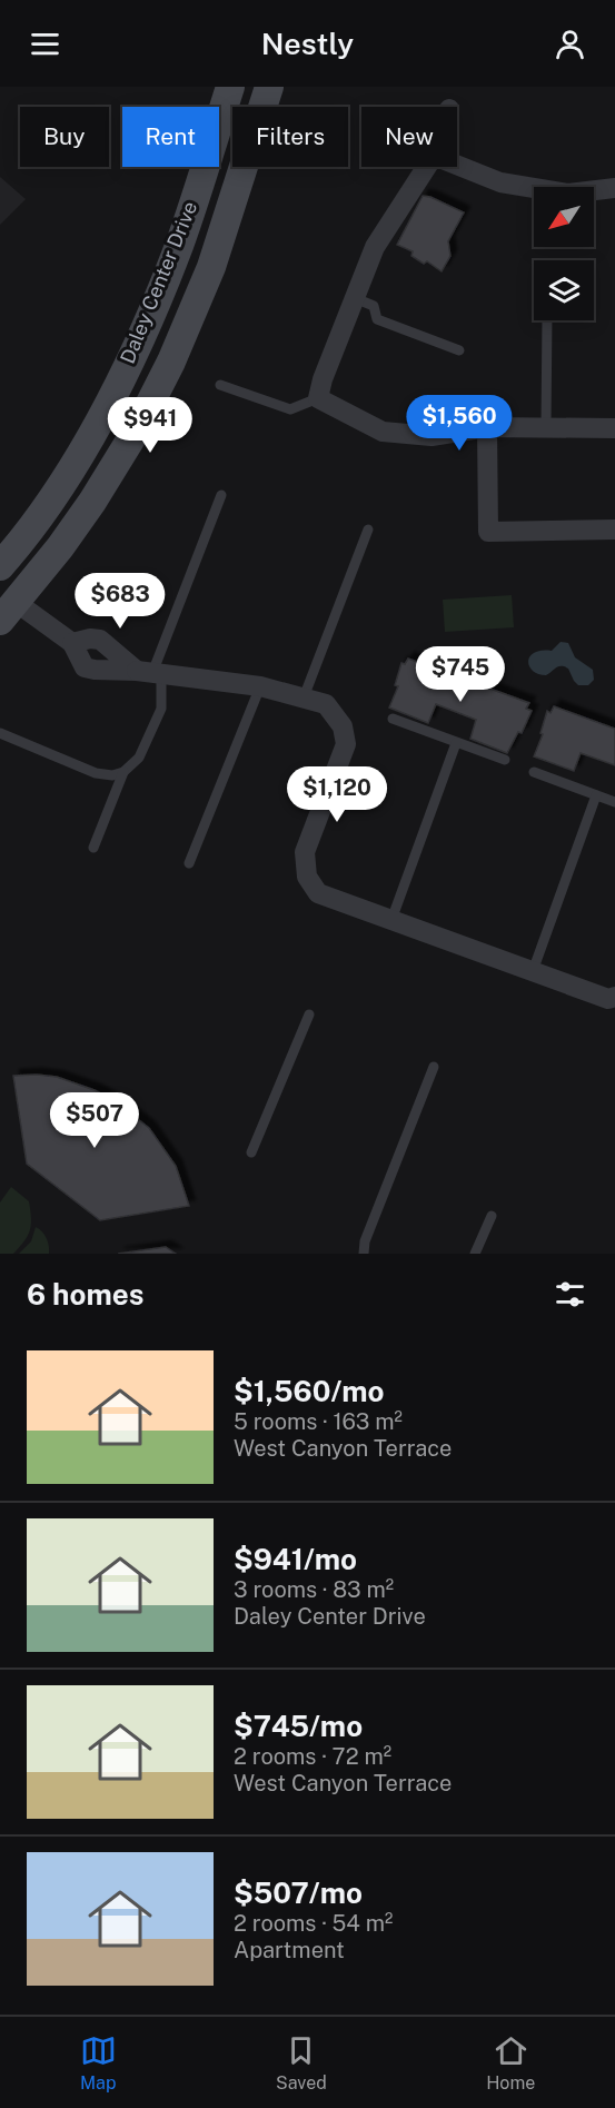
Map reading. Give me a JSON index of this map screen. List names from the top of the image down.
{
  "streets": {
    "main road": ["Daley Center Drive"]
  },
  "north": "bottom left",
  "page": {
    "header": "Nestly",
    "chip": [
      "Buy",
      "Rent",
      "Filters",
      "New"
    ],
    "price": [
      "$1,560",
      "$941",
      "$683",
      "$745",
      "$1,120",
      "$507"
    ],
    "heading": "6 homes",
    "list": [
      {
        "name": "$1,560/mo",
        "note": "5 rooms · 163 m² · West Canyon Terrace"
      },
      {
        "name": "$941/mo",
        "note": "3 rooms · 83 m² · Daley Center Drive"
      },
      {
        "name": "$745/mo",
        "note": "2 rooms · 72 m² · West Canyon Terrace"
      },
      {
        "name": "$507/mo",
        "note": "2 rooms · 54 m² · Apartment"
      }
    ],
    "tabs": ["Map", "Saved", "Home"]
  }
}
